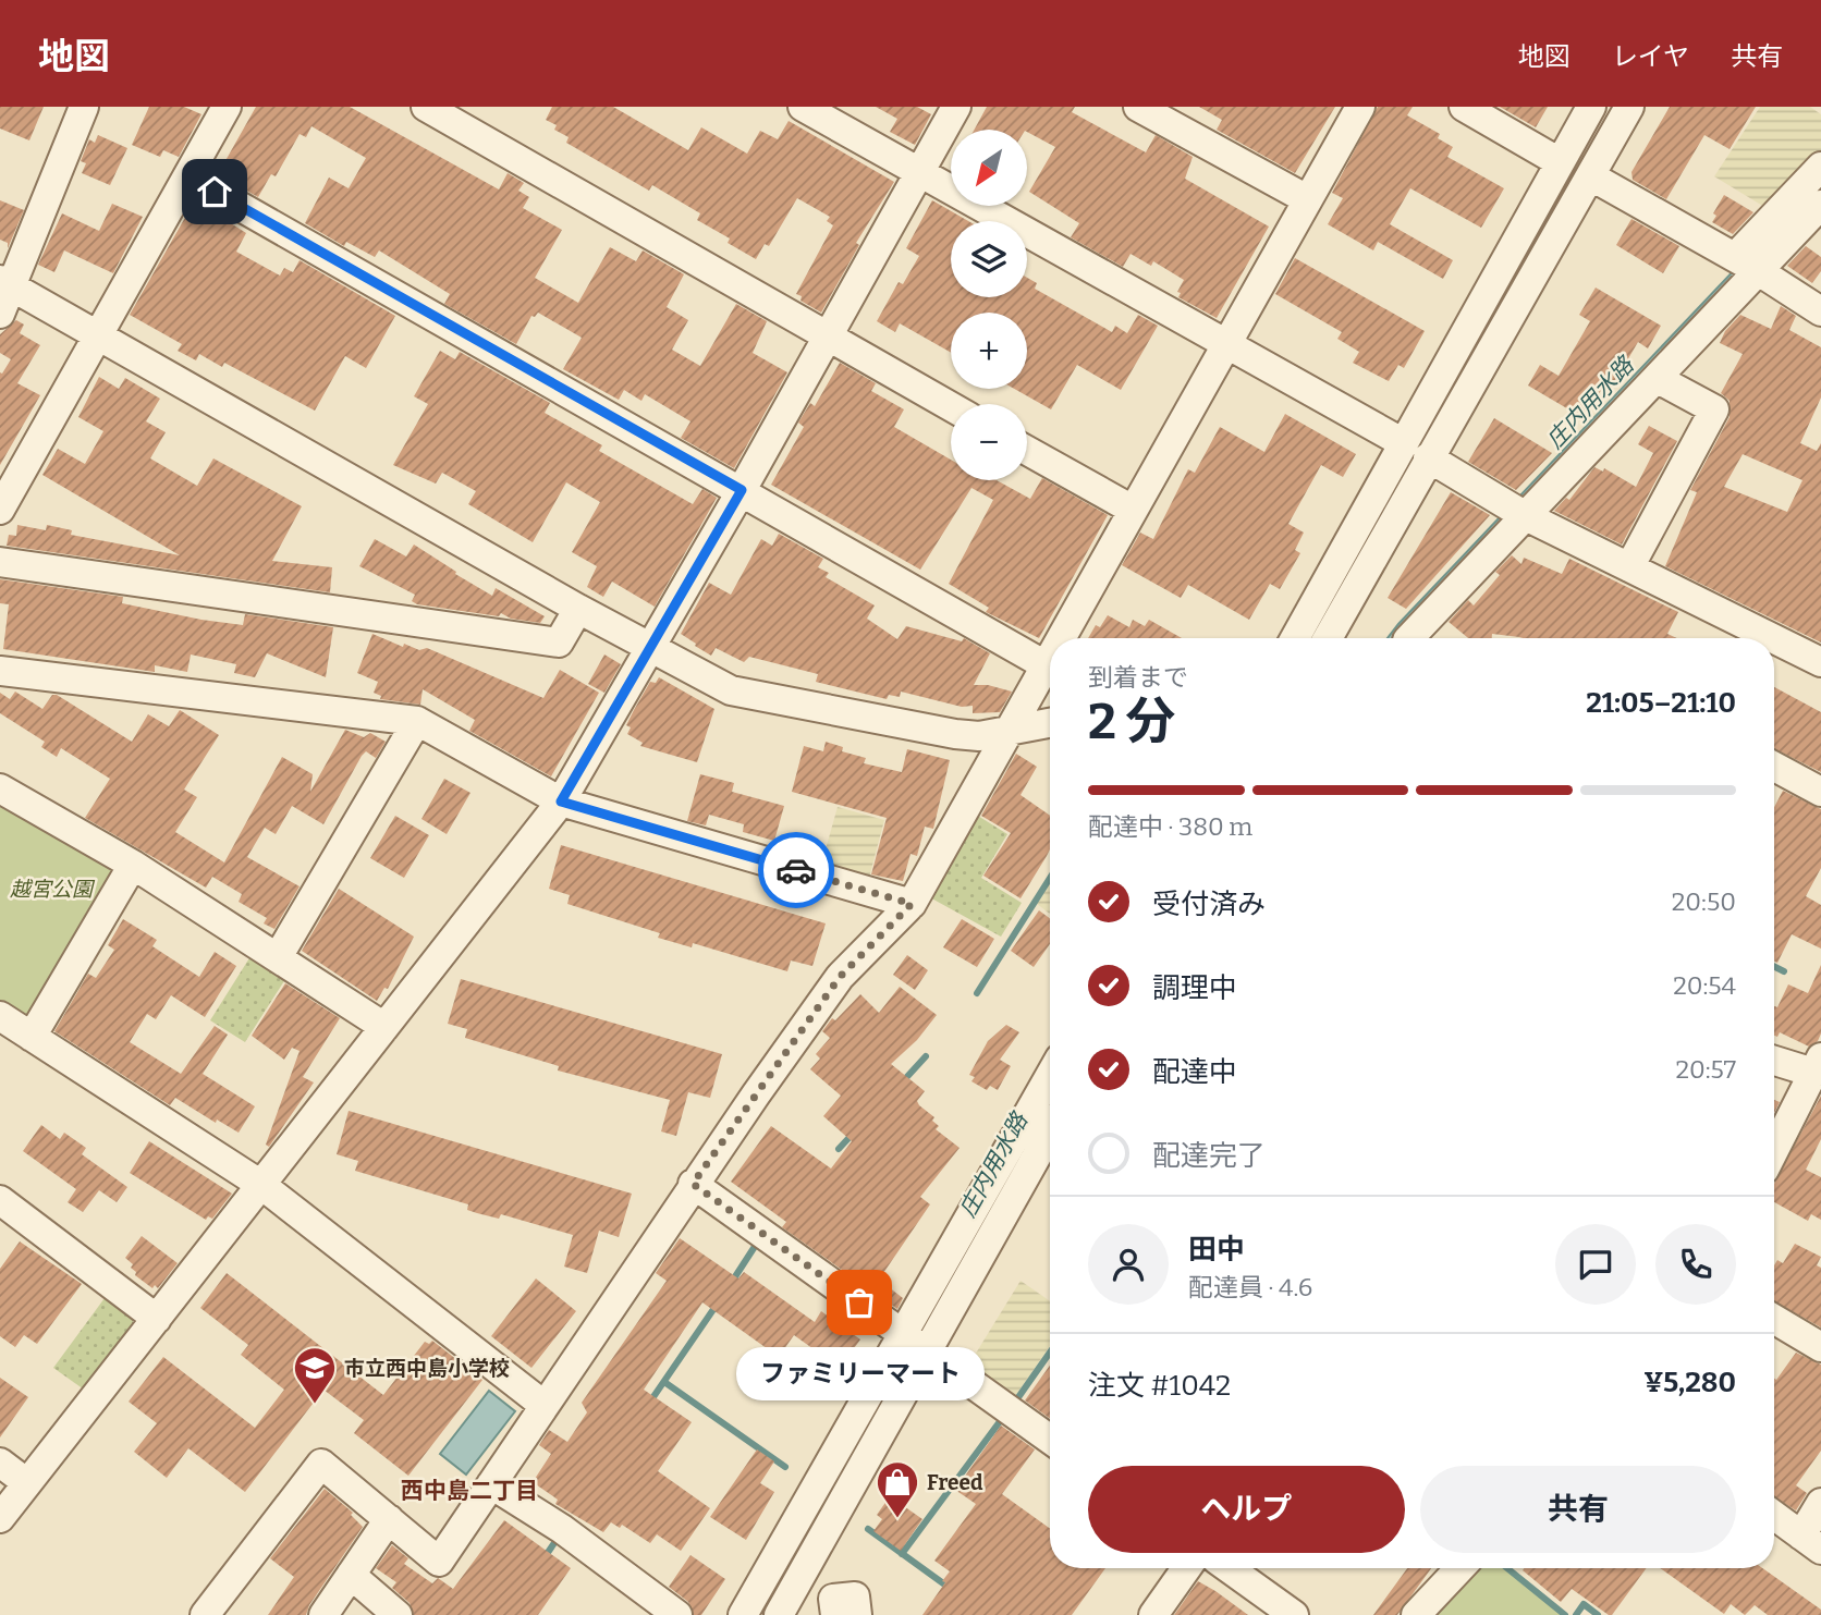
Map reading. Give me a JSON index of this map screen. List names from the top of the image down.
{
  "districts": ["西中島二丁目"],
  "water": ["庄内用水路"],
  "parks": ["越宮公園"],
  "places": {
    "other": ["ファミリーマート"],
    "school or university": ["市立西中島小学校"],
    "shop": ["Freed"]
  },
  "north": "bottom left",
  "page": {
    "header": "地図",
    "nav": ["地図", "レイヤ", "共有"],
    "map_buttons": ["+", "−"],
    "heading": ["2 分", "到着まで", "21:05–21:10"],
    "panel": [
      "田中",
      "配達員 · 4.6",
      "注文 #1042",
      "¥5,280"
    ],
    "bar": "配達中 · 380 m",
    "list": [
      ["受付済み", "20:50"],
      ["調理中", "20:54"],
      ["配達中", "20:57"],
      "配達完了"
    ],
    "bubble": "ファミリーマート",
    "buttons": ["ヘルプ", "共有"]
  }
}
